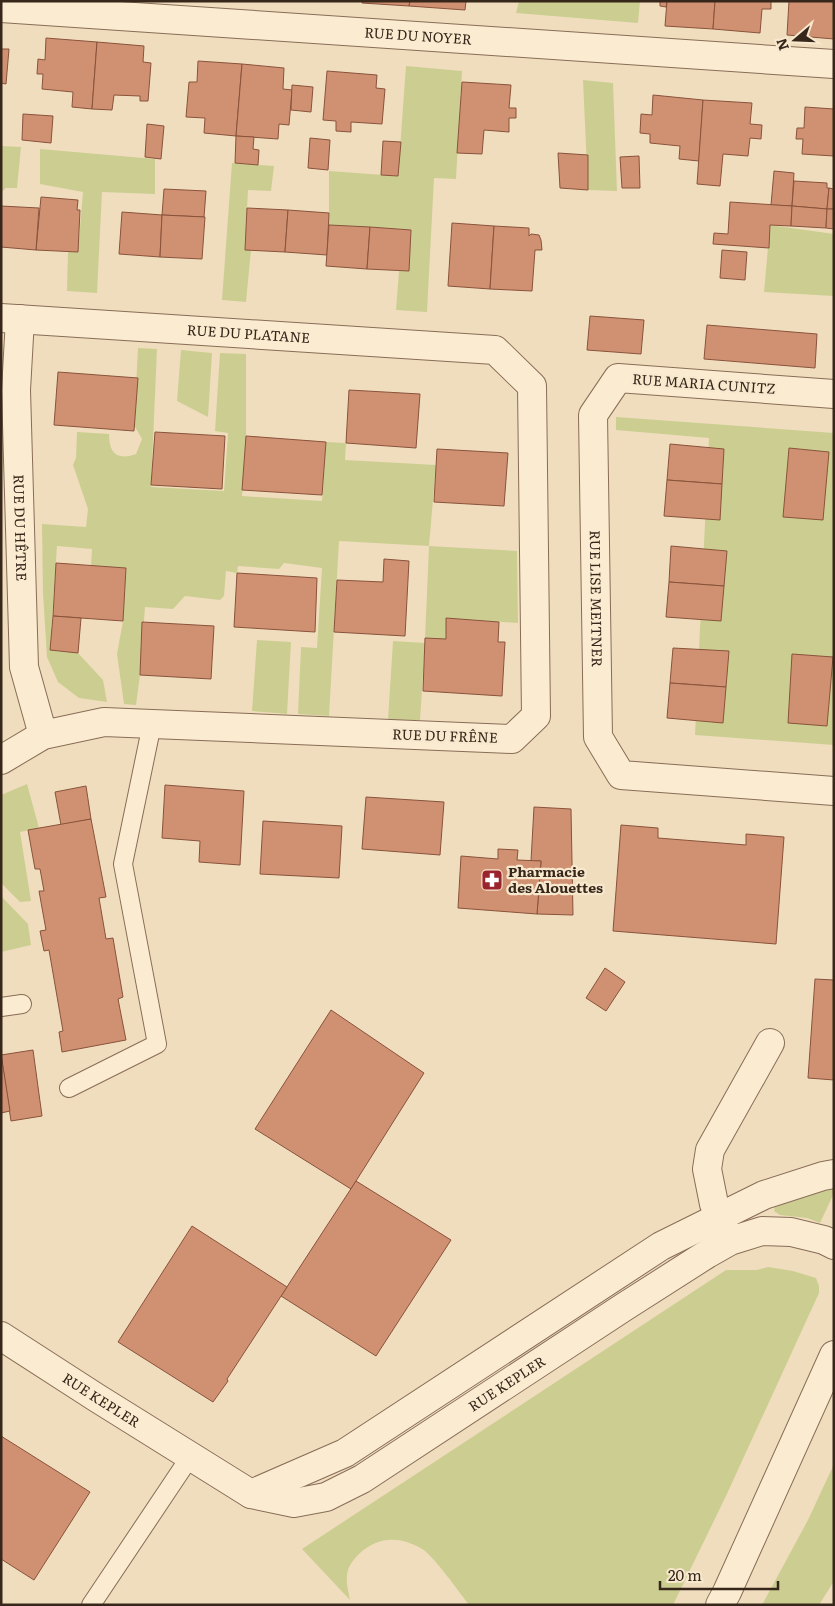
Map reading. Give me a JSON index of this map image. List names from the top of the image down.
{
  "streets": {
    "street": [
      "RUE DU NOYER",
      "RUE DU PLATANE",
      "RUE MARIA CUNITZ",
      "RUE DU HÊTRE",
      "RUE LISE MEITNER",
      "RUE DU FRÊNE",
      "RUE KEPLER"
    ]
  },
  "crossings": [
    ["RUE DU PLATANE", "RUE DU HÊTRE"],
    ["RUE DU PLATANE", "RUE DU FRÊNE"],
    ["RUE MARIA CUNITZ", "RUE LISE MEITNER"],
    ["RUE DU HÊTRE", "RUE DU FRÊNE"]
  ],
  "places": {
    "pharmacy": ["Pharmacie des Alouettes"]
  },
  "scale_bar": "20 m",
  "north": "left"
}
